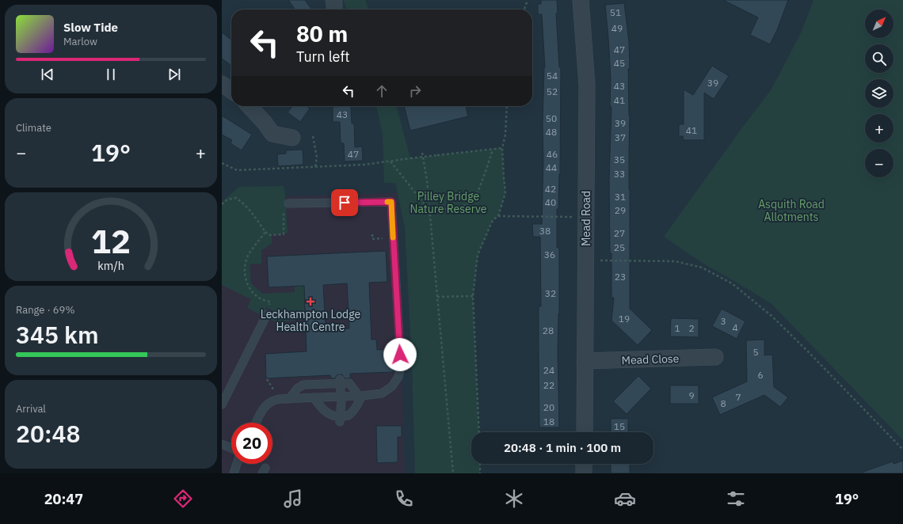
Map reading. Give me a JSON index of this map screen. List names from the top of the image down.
{
  "streets": {
    "street": ["Mead Road", "Mead Close"]
  },
  "crossings": [
    ["Mead Road", "Mead Close"]
  ],
  "parks": ["Pilley Bridge Nature Reserve", "Asquith Road Allotments"],
  "places": {
    "health": ["Leckhampton Lodge Health Centre"]
  },
  "house_numbers": [
    "51",
    "49",
    "47",
    "45",
    "54",
    "39",
    "43",
    "52",
    "41",
    "43",
    "50",
    "39",
    "41",
    "48",
    "37",
    "47",
    "46",
    "35",
    "44",
    "33",
    "42",
    "31",
    "40",
    "29",
    "38",
    "27",
    "25",
    "36",
    "23",
    "32",
    "19",
    "3",
    "4",
    "1",
    "2",
    "28",
    "5",
    "24",
    "6",
    "22",
    "9",
    "7",
    "8",
    "20",
    "18",
    "15"
  ],
  "north": "top right",
  "page": {
    "map_buttons": ["+", "−"],
    "turn": ["80 m", "Turn left"],
    "song": ["Slow Tide", "Marlow"],
    "tile": [
      "Climate",
      ["Range · 69%", "345 km"],
      ["Arrival", "20:48"]
    ],
    "heat": ["−", "19°", "+"],
    "limit": "20",
    "trip": "20:48 · 1 min · 100 m",
    "tabs": ["20:47", "19°"],
    "gauge": ["12", "km/h"]
  }
}
